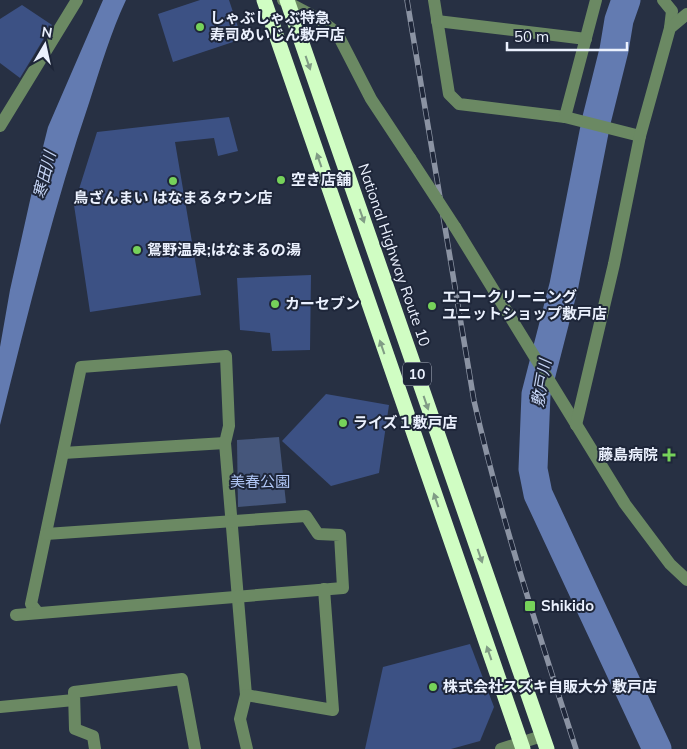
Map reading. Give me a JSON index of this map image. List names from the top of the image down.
{
  "streets": {
    "highway": ["National Highway Route 10", "10"]
  },
  "water": ["寒田川", "敷戸川"],
  "parks": ["美春公園"],
  "places": {
    "other": [
      "しゃぶしゃぶ特急 寿司めいじん敷戸店",
      "空き店舗",
      "鳥ざんまい はなまるタウン店",
      "鴛野温泉;はなまるの湯",
      "カーセブン",
      "エコークリーニング ユニットショップ敷戸店",
      "ライズ１敷戸店",
      "株式会社スズキ自販大分 敷戸店"
    ],
    "health": ["藤島病院"],
    "transit": ["Shikido"]
  },
  "scale_bar": "50 m",
  "north": "top"
}
